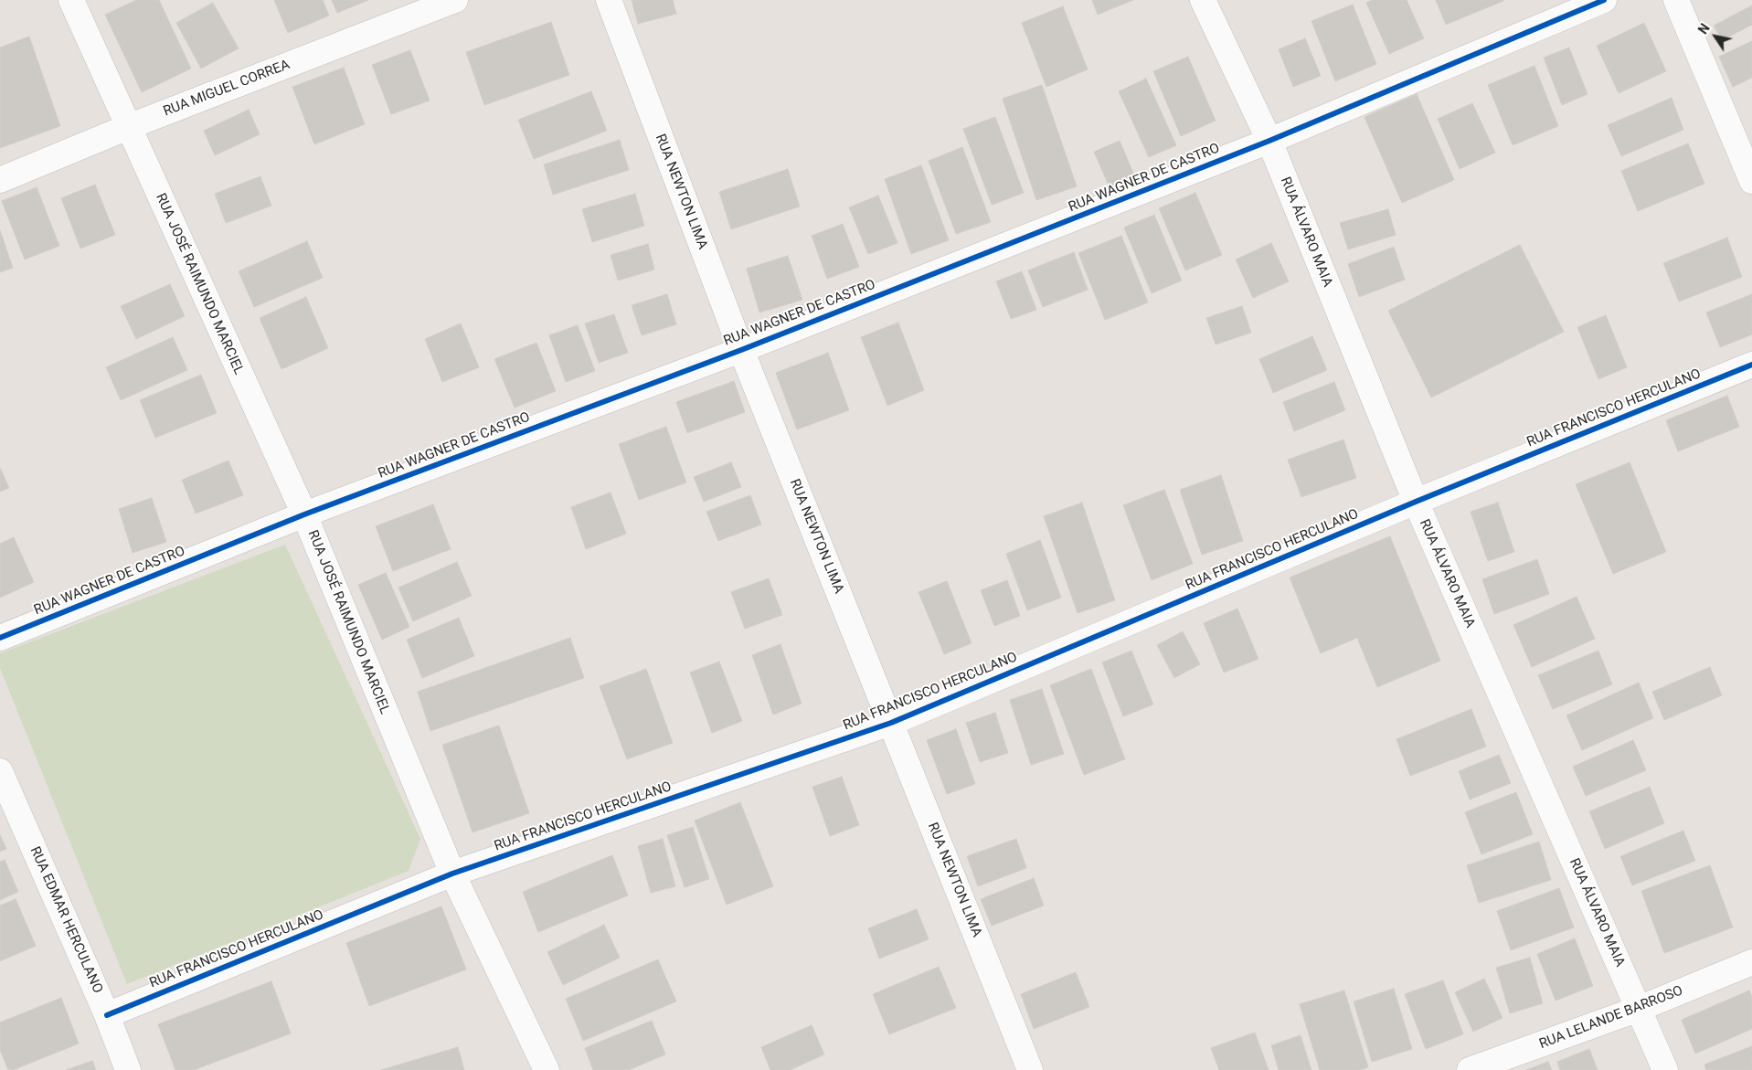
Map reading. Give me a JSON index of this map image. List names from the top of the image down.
{
  "streets": {
    "street": [
      "RUA MIGUEL CORREA",
      "RUA WAGNER DE CASTRO",
      "RUA NEWTON LIMA",
      "RUA ÁLVARO MAIA",
      "RUA JOSÉ RAIMUNDO MARCIEL",
      "RUA FRANCISCO HERCULANO",
      "RUA EDMAR HERCULANO",
      "RUA LELANDE BARROSO"
    ]
  },
  "crossings": [
    ["RUA MIGUEL CORREA", "RUA JOSÉ RAIMUNDO MARCIEL"],
    ["RUA WAGNER DE CASTRO", "RUA NEWTON LIMA"],
    ["RUA WAGNER DE CASTRO", "RUA ÁLVARO MAIA"],
    ["RUA WAGNER DE CASTRO", "RUA JOSÉ RAIMUNDO MARCIEL"],
    ["RUA NEWTON LIMA", "RUA FRANCISCO HERCULANO"],
    ["RUA ÁLVARO MAIA", "RUA FRANCISCO HERCULANO"],
    ["RUA ÁLVARO MAIA", "RUA LELANDE BARROSO"],
    ["RUA JOSÉ RAIMUNDO MARCIEL", "RUA FRANCISCO HERCULANO"],
    ["RUA FRANCISCO HERCULANO", "RUA EDMAR HERCULANO"]
  ],
  "north": "top left"
}
